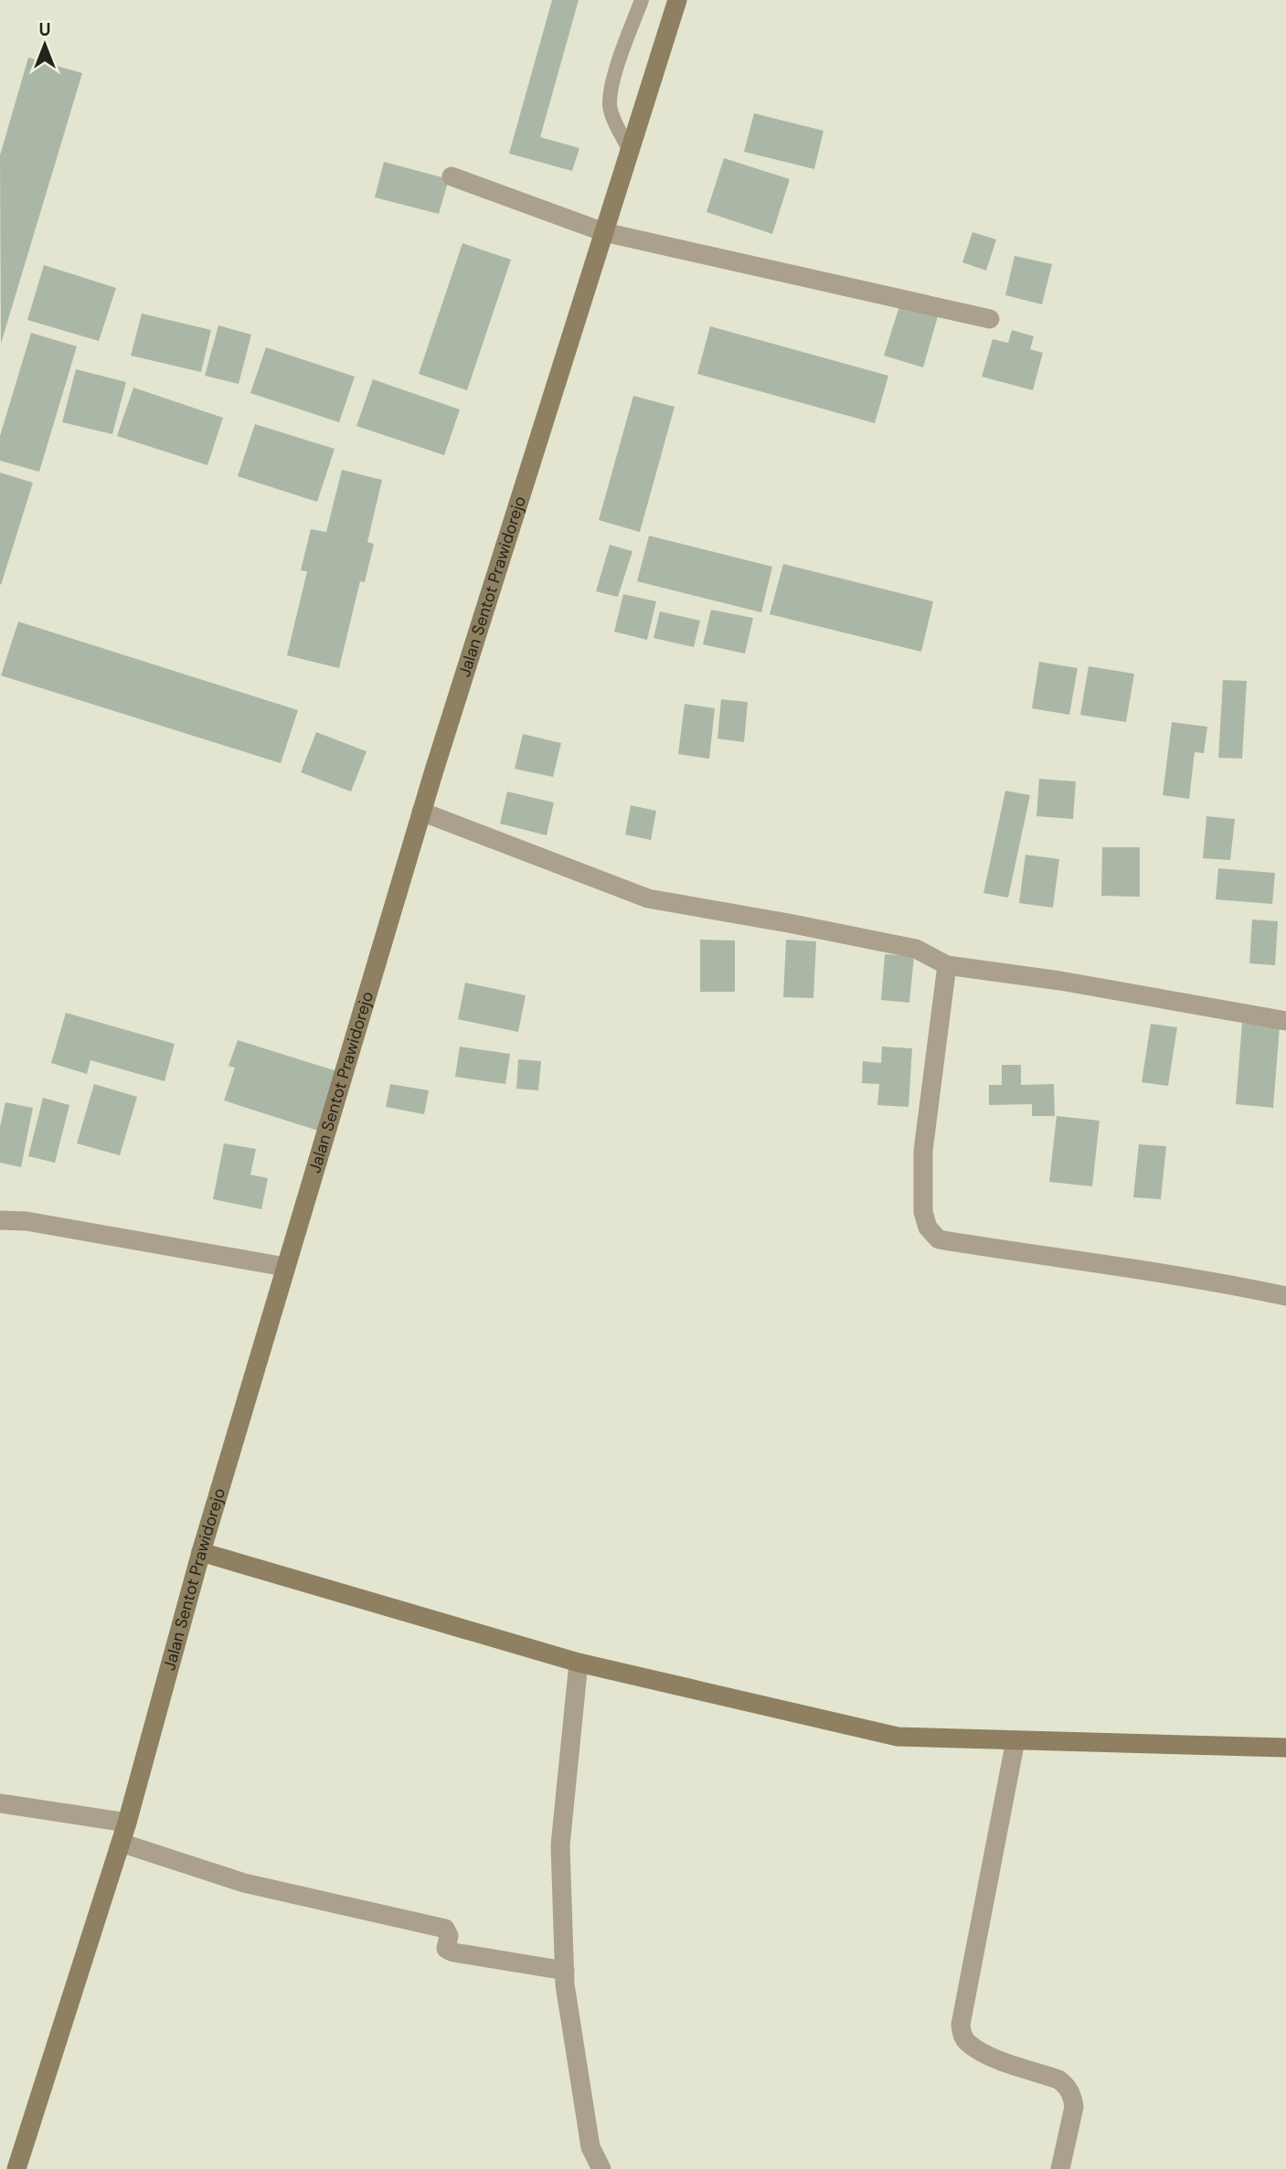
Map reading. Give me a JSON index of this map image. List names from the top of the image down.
{
  "streets": {
    "main road": ["Jalan Sentot Prawidorejo"]
  },
  "north": "top"
}
